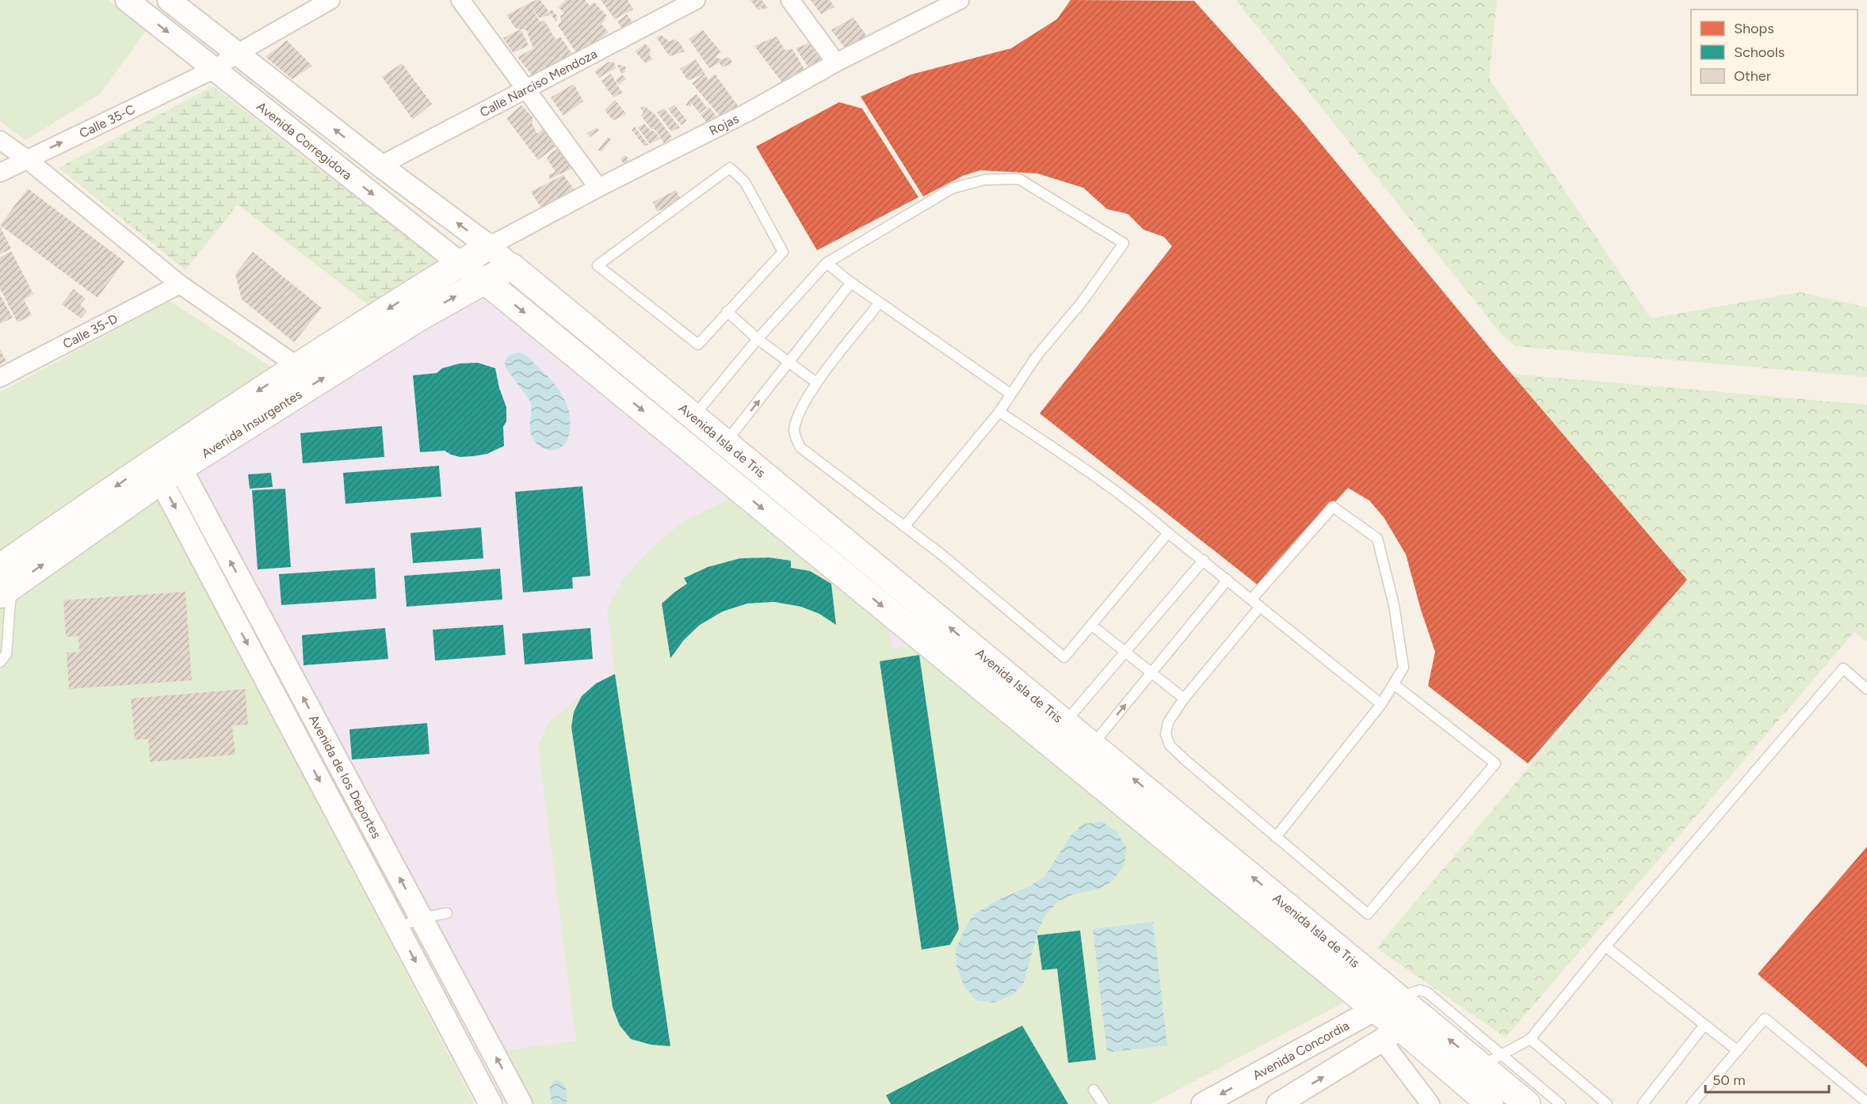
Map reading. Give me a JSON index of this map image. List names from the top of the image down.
{
  "streets": {
    "main road": ["Avenida Insurgentes", "Avenida Isla de Tris"],
    "street": [
      "Calle Narciso Mendoza",
      "Calle 35-C",
      "Rojas",
      "Avenida Corregidora",
      "Calle 35-D",
      "Avenida de los Deportes",
      "Avenida Concordia"
    ]
  },
  "crossings": [
    ["Calle Narciso Mendoza", "Avenida Corregidora"],
    ["Calle 35-C", "Avenida Corregidora"],
    ["Rojas", "Avenida Corregidora"],
    ["Rojas", "Avenida Insurgentes"],
    ["Avenida Corregidora", "Avenida Insurgentes"],
    ["Avenida Corregidora", "Avenida Isla de Tris"],
    ["Avenida Insurgentes", "Avenida Isla de Tris"],
    ["Avenida Insurgentes", "Avenida de los Deportes"],
    ["Avenida Isla de Tris", "Avenida Concordia"]
  ],
  "one_way": ["Calle 35-C"],
  "legend": ["Shops", "Schools", "Other"],
  "scale_bar": "50 m"
}
